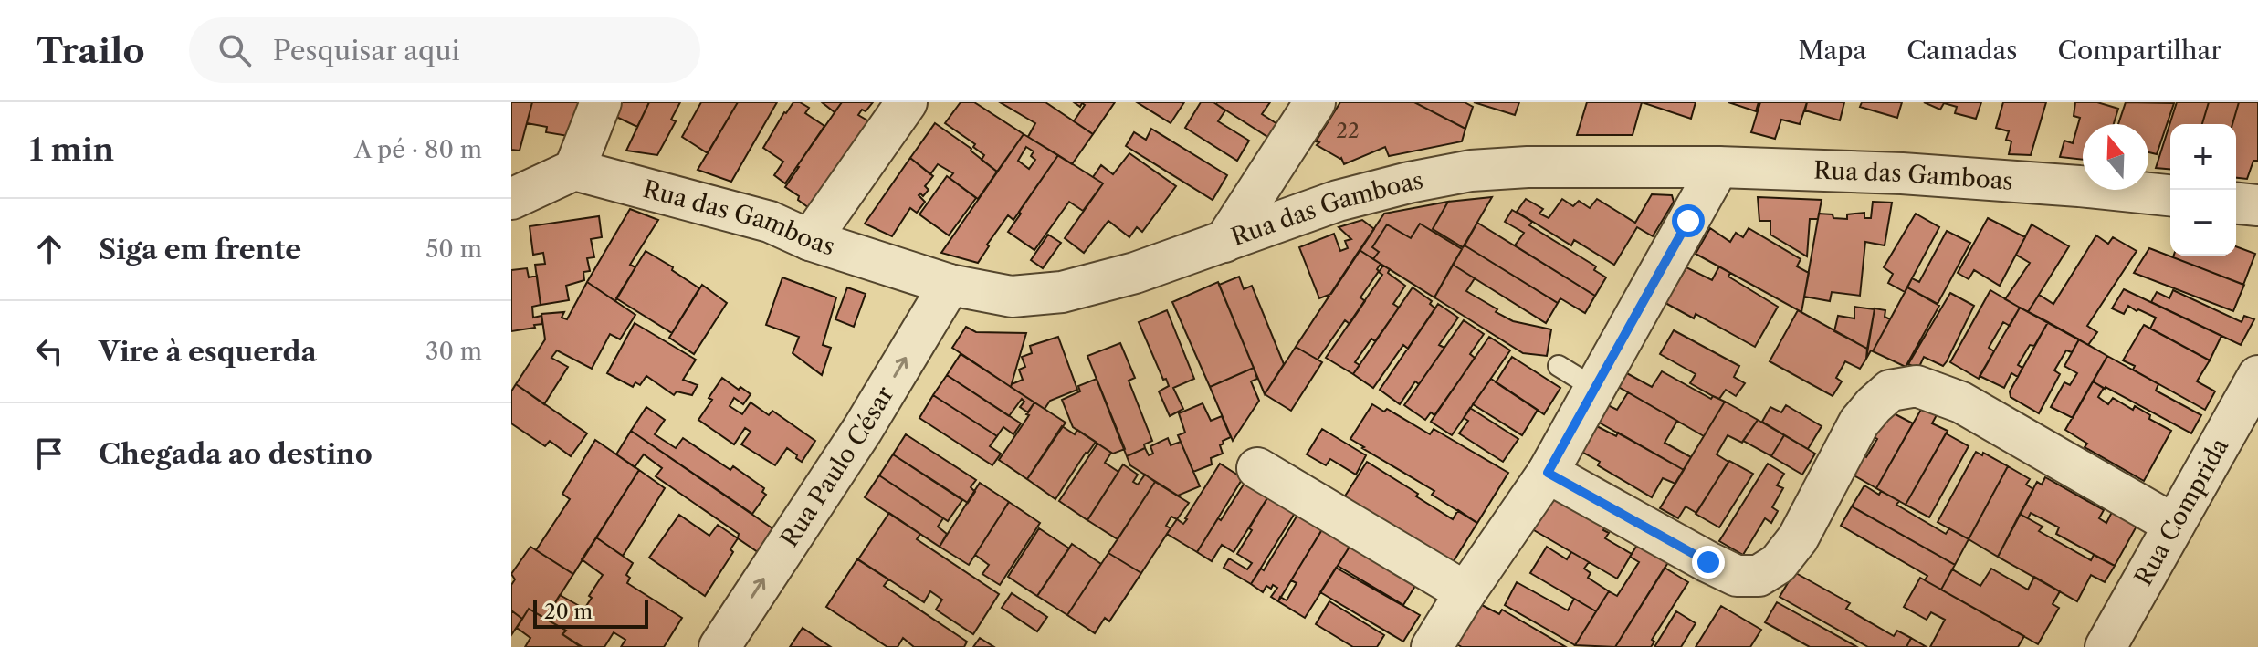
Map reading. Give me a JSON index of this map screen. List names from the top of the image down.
{
  "streets": {
    "street": ["Rua das Gamboas", "Rua Paulo César", "Rua Comprida"]
  },
  "crossings": [
    ["Rua das Gamboas", "Rua Paulo César"]
  ],
  "one_way": ["Rua Paulo César"],
  "house_numbers": ["22"],
  "scale_bar": "20 m",
  "north": "top",
  "page": {
    "header": "Trailo",
    "search": "Pesquisar aqui",
    "nav": ["Mapa", "Camadas", "Compartilhar"],
    "heading": ["1 min", "A pé · 80 m"],
    "map_buttons": ["+", "−"],
    "list": [
      ["Siga em frente", "50 m"],
      ["Vire à esquerda", "30 m"],
      "Chegada ao destino"
    ],
    "scale": "20 m"
  }
}
